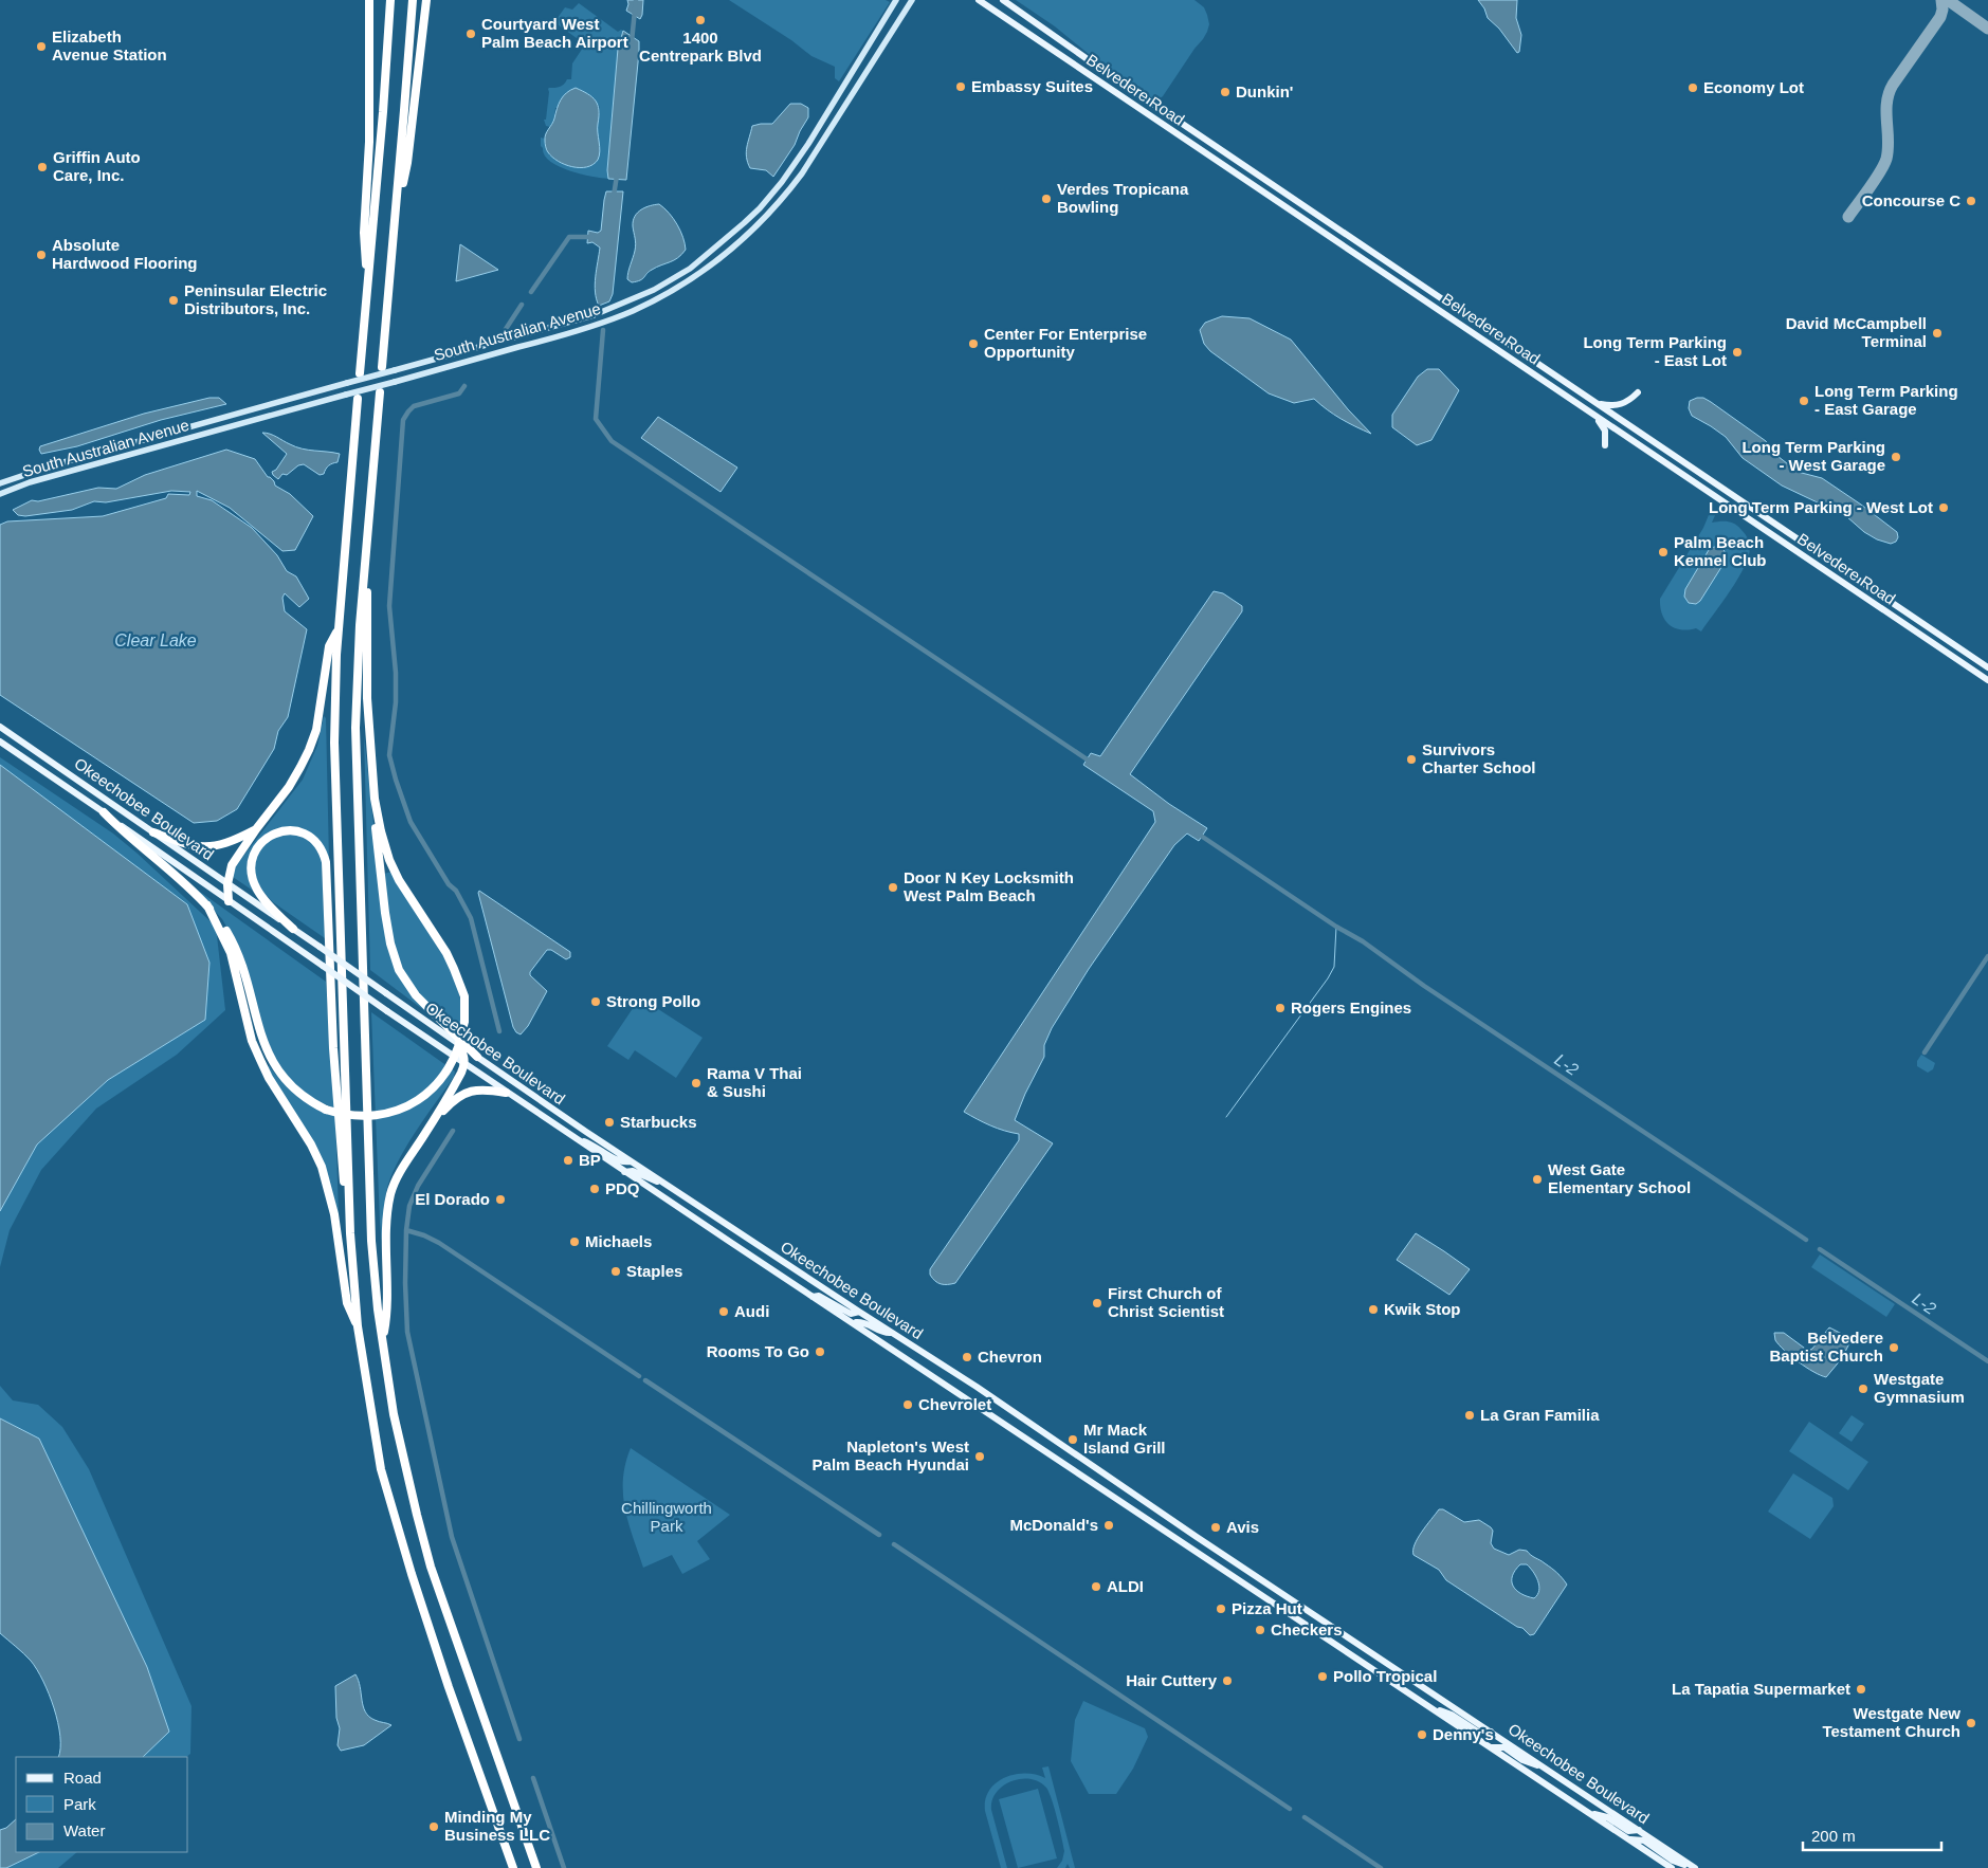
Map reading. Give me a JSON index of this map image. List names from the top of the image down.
{
  "streets": {
    "main road": ["Belvedere Road", "South Australian Avenue", "Okeechobee Boulevard"]
  },
  "water": ["Clear Lake", "L-2"],
  "parks": ["Chillingworth Park"],
  "places": [
    "1400 Centrepark Blvd",
    "Courtyard West Palm Beach Airport",
    "Elizabeth Avenue Station",
    "Embassy Suites",
    "Economy Lot",
    "Dunkin'",
    "Griffin Auto Care, Inc.",
    "Verdes Tropicana Bowling",
    "Concourse C",
    "Absolute Hardwood Flooring",
    "Peninsular Electric Distributors, Inc.",
    "David McCampbell Terminal",
    "Center For Enterprise Opportunity",
    "Long Term Parking - East Lot",
    "Long Term Parking - East Garage",
    "Long Term Parking - West Garage",
    "Long Term Parking - West Lot",
    "Palm Beach Kennel Club",
    "Survivors Charter School",
    "Door N Key Locksmith West Palm Beach",
    "Strong Pollo",
    "Rogers Engines",
    "Rama V Thai & Sushi",
    "Starbucks",
    "BP",
    "West Gate Elementary School",
    "PDQ",
    "El Dorado",
    "Michaels",
    "Staples",
    "First Church of Christ Scientist",
    "Kwik Stop",
    "Audi",
    "Belvedere Baptist Church",
    "Rooms To Go",
    "Chevron",
    "Westgate Gymnasium",
    "Chevrolet",
    "La Gran Familia",
    "Mr Mack Island Grill",
    "Napleton's West Palm Beach Hyundai",
    "McDonald's",
    "Avis",
    "ALDI",
    "Pizza Hut",
    "Checkers",
    "Pollo Tropical",
    "Hair Cuttery",
    "La Tapatia Supermarket",
    "Westgate New Testament Church",
    "Denny's",
    "Minding My Business LLC"
  ],
  "legend": ["Road", "Park", "Water"],
  "scale_bar": "200 m"
}
